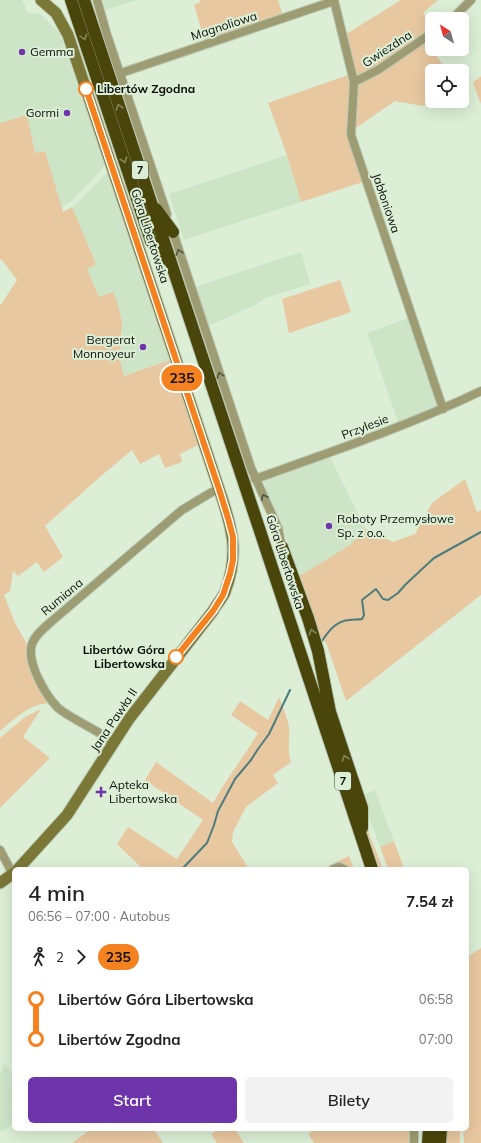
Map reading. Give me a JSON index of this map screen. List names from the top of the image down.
{
  "streets": {
    "highway": ["7", "Góra Libertowska"],
    "street": [
      "Magnoliowa",
      "Gwiezdna",
      "Jabłoniowa",
      "Przylesie",
      "Rumiana",
      "Jana Pawła II"
    ]
  },
  "crossings": [
    ["Magnoliowa", "Jabłoniowa"],
    ["Magnoliowa", "Góra Libertowska"],
    ["Gwiezdna", "Jabłoniowa"],
    ["7", "Góra Libertowska"],
    ["Jabłoniowa", "Przylesie"],
    ["Góra Libertowska", "Przylesie"],
    ["Góra Libertowska", "Rumiana"],
    ["Góra Libertowska", "Jana Pawła II"],
    ["Rumiana", "Jana Pawła II"]
  ],
  "places": {
    "other": [
      "Gemma",
      "Libertów Zgodna",
      "Gormi",
      "Bergerat Monnoyeur",
      "Roboty Przemysłowe Sp. z o.o.",
      "Libertów Góra Libertowska"
    ],
    "health": ["Apteka Libertowska"]
  },
  "lines": ["bus line 235"],
  "north": "top left",
  "page": {
    "on_map": "235",
    "heading": ["4 min", "06:56 – 07:00 · Autobus", "7.54 zł"],
    "legs": ["2", "235"],
    "list": [
      {
        "name": "Libertów Góra Libertowska",
        "value": "06:58"
      },
      {
        "name": "Libertów Zgodna",
        "value": "07:00"
      }
    ],
    "buttons": ["Start", "Bilety"]
  }
}
